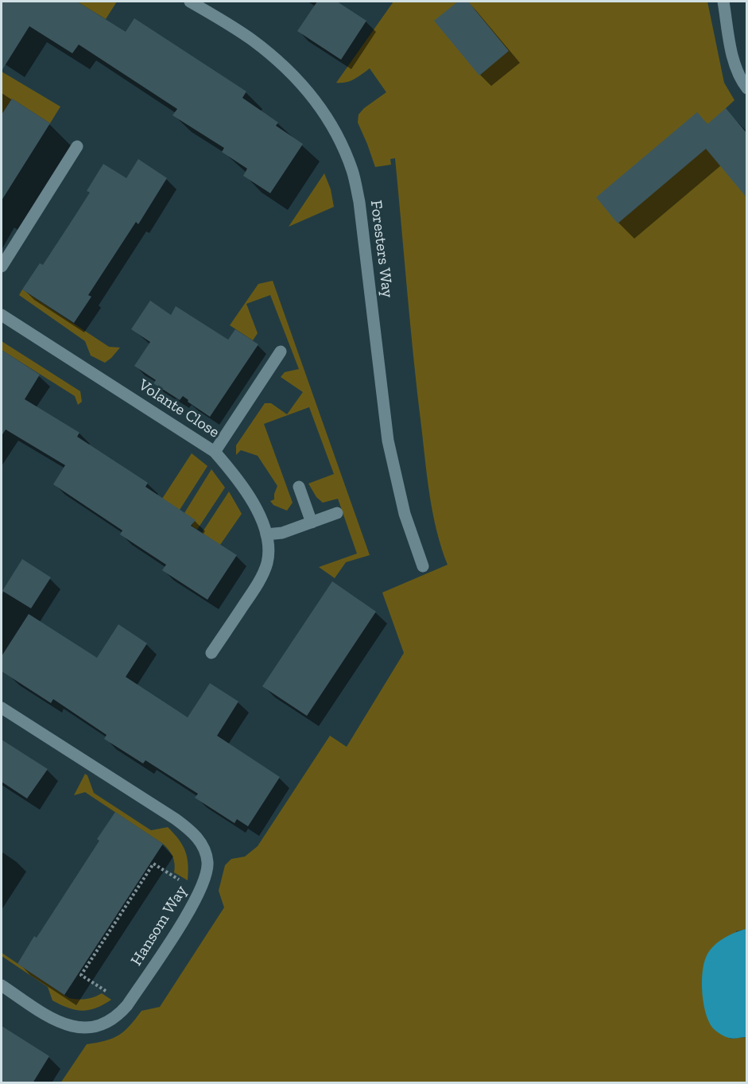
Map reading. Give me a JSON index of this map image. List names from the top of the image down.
{
  "streets": {
    "street": ["Foresters Way", "Volante Close", "Hansom Way"]
  }
}
